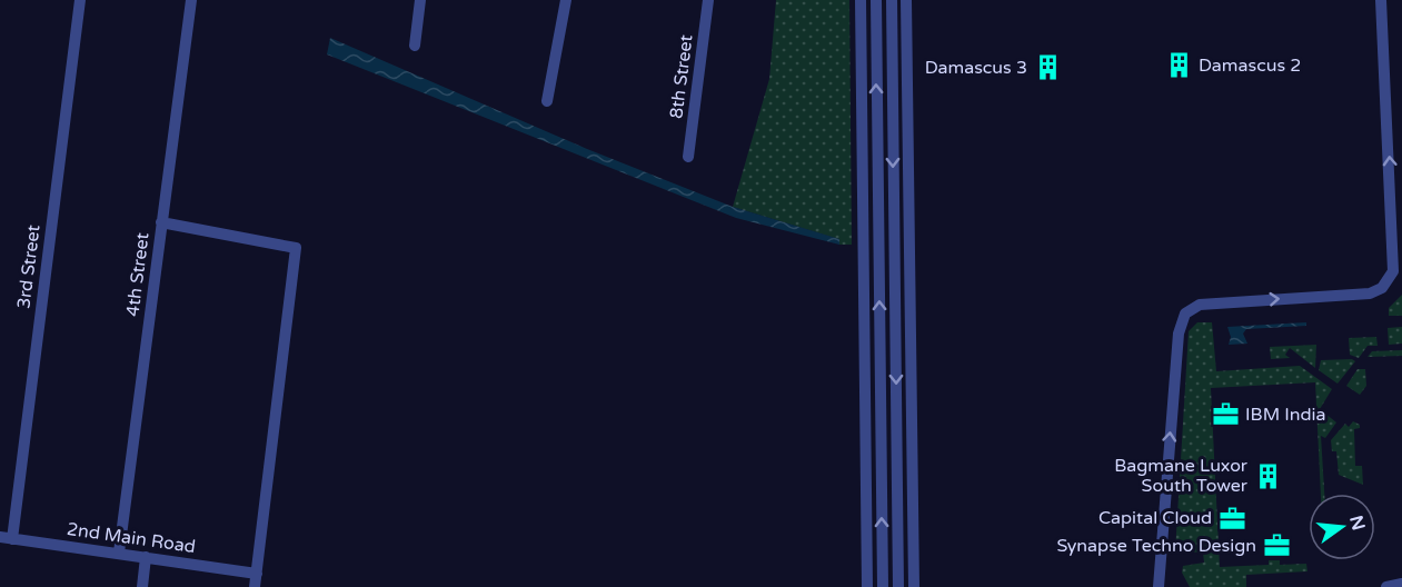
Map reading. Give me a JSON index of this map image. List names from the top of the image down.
{
  "streets": {
    "street": [
      "8th Street",
      "3rd Street",
      "4th Street",
      "2nd Main Road"
    ]
  },
  "crossings": [
    ["3rd Street", "2nd Main Road"],
    ["4th Street", "2nd Main Road"]
  ],
  "places": {
    "building": ["Damascus 2", "Damascus 3", "Bagmane Luxor South Tower"],
    "office": ["IBM India", "Capital Cloud", "Synapse Techno Design"]
  },
  "north": "right"
}
